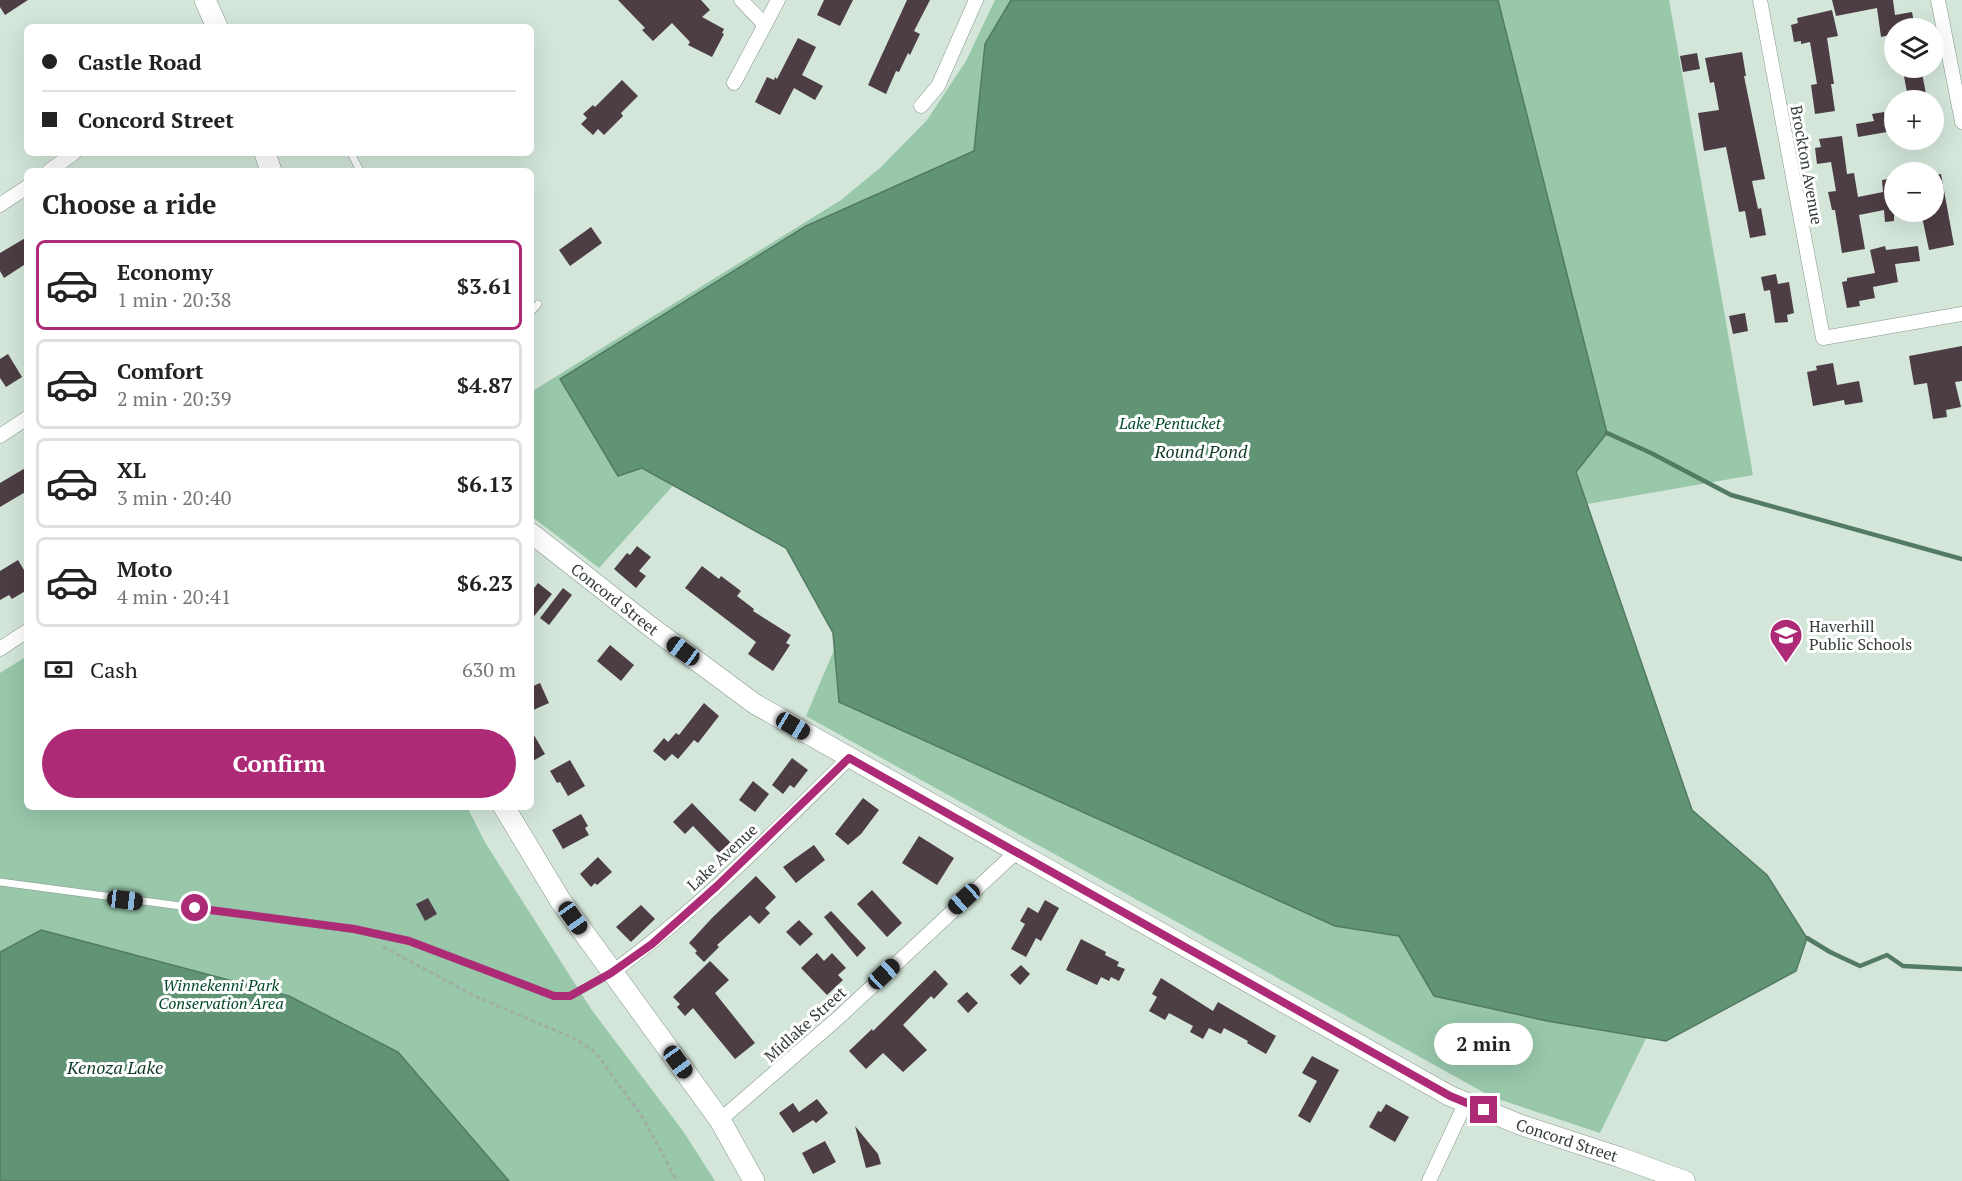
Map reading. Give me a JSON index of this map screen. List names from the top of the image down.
{
  "streets": {
    "main road": ["Concord Street"],
    "street": ["Brockton Avenue", "Lake Avenue", "Midlake Street"]
  },
  "crossings": [
    ["Concord Street", "Lake Avenue"],
    ["Concord Street", "Midlake Street"]
  ],
  "water": ["Round Pond", "Kenoza Lake"],
  "parks": ["Lake Pentucket", "Winnekenni Park Conservation Area"],
  "places": {
    "school or university": ["Haverhill Public Schools"]
  },
  "page": {
    "map_buttons": ["+", "−"],
    "banner": ["Castle Road", "Concord Street"],
    "heading": "Choose a ride",
    "list": [
      {
        "name": "Economy",
        "note": "1 min · 20:38",
        "value": "$3.61"
      },
      {
        "name": "Comfort",
        "note": "2 min · 20:39",
        "value": "$4.87"
      },
      {
        "name": "XL",
        "note": "3 min · 20:40",
        "value": "$6.13"
      },
      {
        "name": "Moto",
        "note": "4 min · 20:41",
        "value": "$6.23"
      }
    ],
    "pay": ["Cash", "630 m"],
    "buttons": "Confirm",
    "bubble": "2 min"
  }
}
